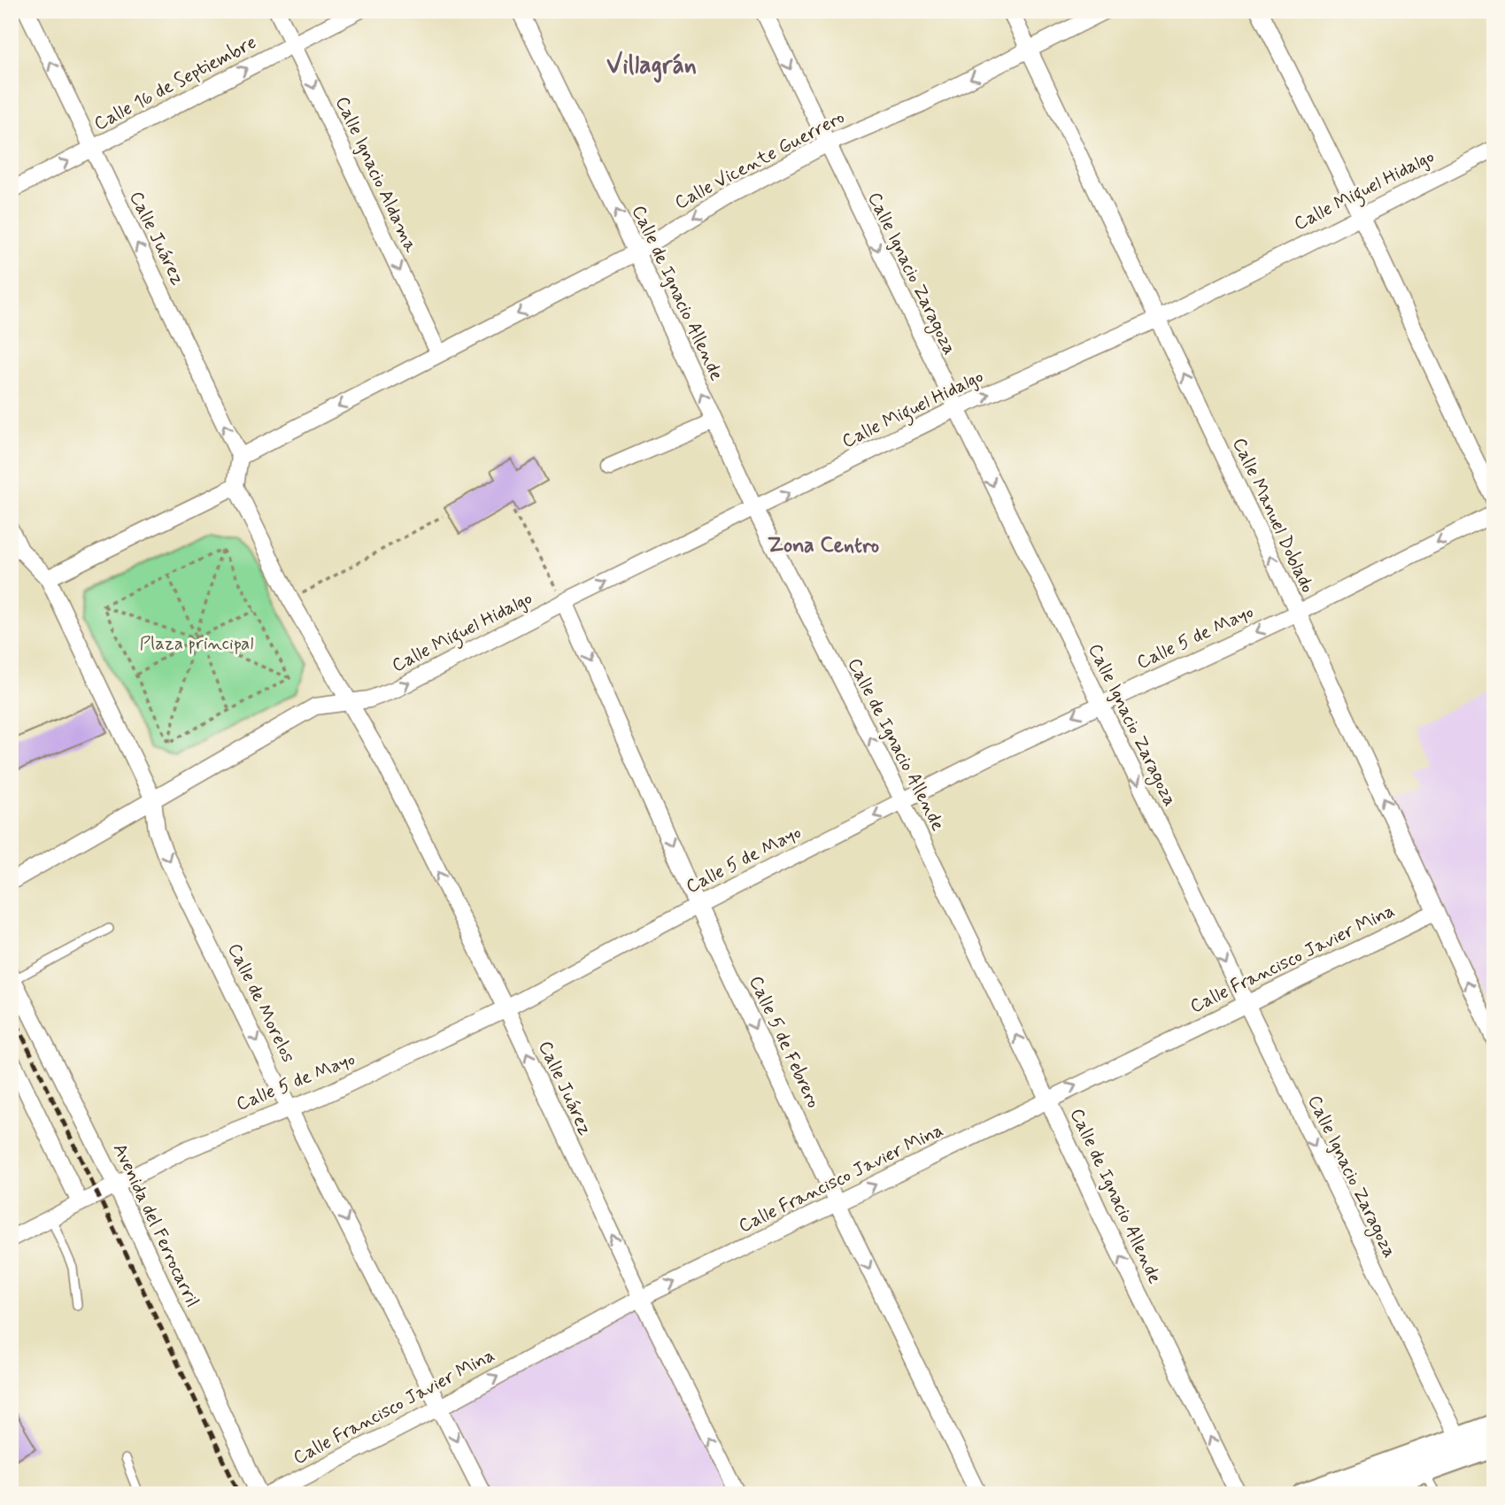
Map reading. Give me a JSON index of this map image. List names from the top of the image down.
{
  "streets": {
    "street": [
      "Calle 16 de Septiembre",
      "Calle Vicente Guerrero",
      "Calle Ignacio Aldama",
      "Calle Miguel Hidalgo",
      "Calle Juárez",
      "Calle Ignacio Zaragoza",
      "Calle de Ignacio Allende",
      "Calle Manuel Doblado",
      "Calle 5 de Mayo",
      "Calle Francisco Javier Mina",
      "Calle de Morelos",
      "Calle 5 de Febrero",
      "Avenida del Ferrocarril"
    ]
  },
  "crossings": [
    ["Calle 16 de Septiembre", "Calle Ignacio Aldama"],
    ["Calle 16 de Septiembre", "Calle Juárez"],
    ["Calle Vicente Guerrero", "Calle Ignacio Aldama"],
    ["Calle Vicente Guerrero", "Calle Juárez"],
    ["Calle Vicente Guerrero", "Calle Ignacio Zaragoza"],
    ["Calle Vicente Guerrero", "Calle de Ignacio Allende"],
    ["Calle Vicente Guerrero", "Calle Manuel Doblado"],
    ["Calle Miguel Hidalgo", "Calle Juárez"],
    ["Calle Miguel Hidalgo", "Calle Ignacio Zaragoza"],
    ["Calle Miguel Hidalgo", "Calle de Ignacio Allende"],
    ["Calle Miguel Hidalgo", "Calle Manuel Doblado"],
    ["Calle Miguel Hidalgo", "Calle de Morelos"],
    ["Calle Miguel Hidalgo", "Calle 5 de Febrero"],
    ["Calle Juárez", "Calle 5 de Mayo"],
    ["Calle Juárez", "Calle Francisco Javier Mina"],
    ["Calle Ignacio Zaragoza", "Calle 5 de Mayo"],
    ["Calle Ignacio Zaragoza", "Calle Francisco Javier Mina"],
    ["Calle de Ignacio Allende", "Calle 5 de Mayo"],
    ["Calle de Ignacio Allende", "Calle Francisco Javier Mina"],
    ["Calle Manuel Doblado", "Calle 5 de Mayo"],
    ["Calle Manuel Doblado", "Calle Francisco Javier Mina"],
    ["Calle 5 de Mayo", "Calle de Morelos"],
    ["Calle 5 de Mayo", "Calle 5 de Febrero"],
    ["Calle 5 de Mayo", "Avenida del Ferrocarril"],
    ["Calle Francisco Javier Mina", "Calle de Morelos"],
    ["Calle Francisco Javier Mina", "Calle 5 de Febrero"]
  ],
  "one_way": [
    "Calle 16 de Septiembre",
    "Calle Vicente Guerrero",
    "Calle Ignacio Aldama",
    "Calle Miguel Hidalgo",
    "Calle Juárez",
    "Calle Ignacio Zaragoza",
    "Calle de Ignacio Allende",
    "Calle Manuel Doblado",
    "Calle 5 de Mayo",
    "Calle Francisco Javier Mina",
    "Calle de Morelos",
    "Calle 5 de Febrero"
  ],
  "districts": ["Villagrán", "Zona Centro"],
  "parks": ["Plaza principal"]
}
